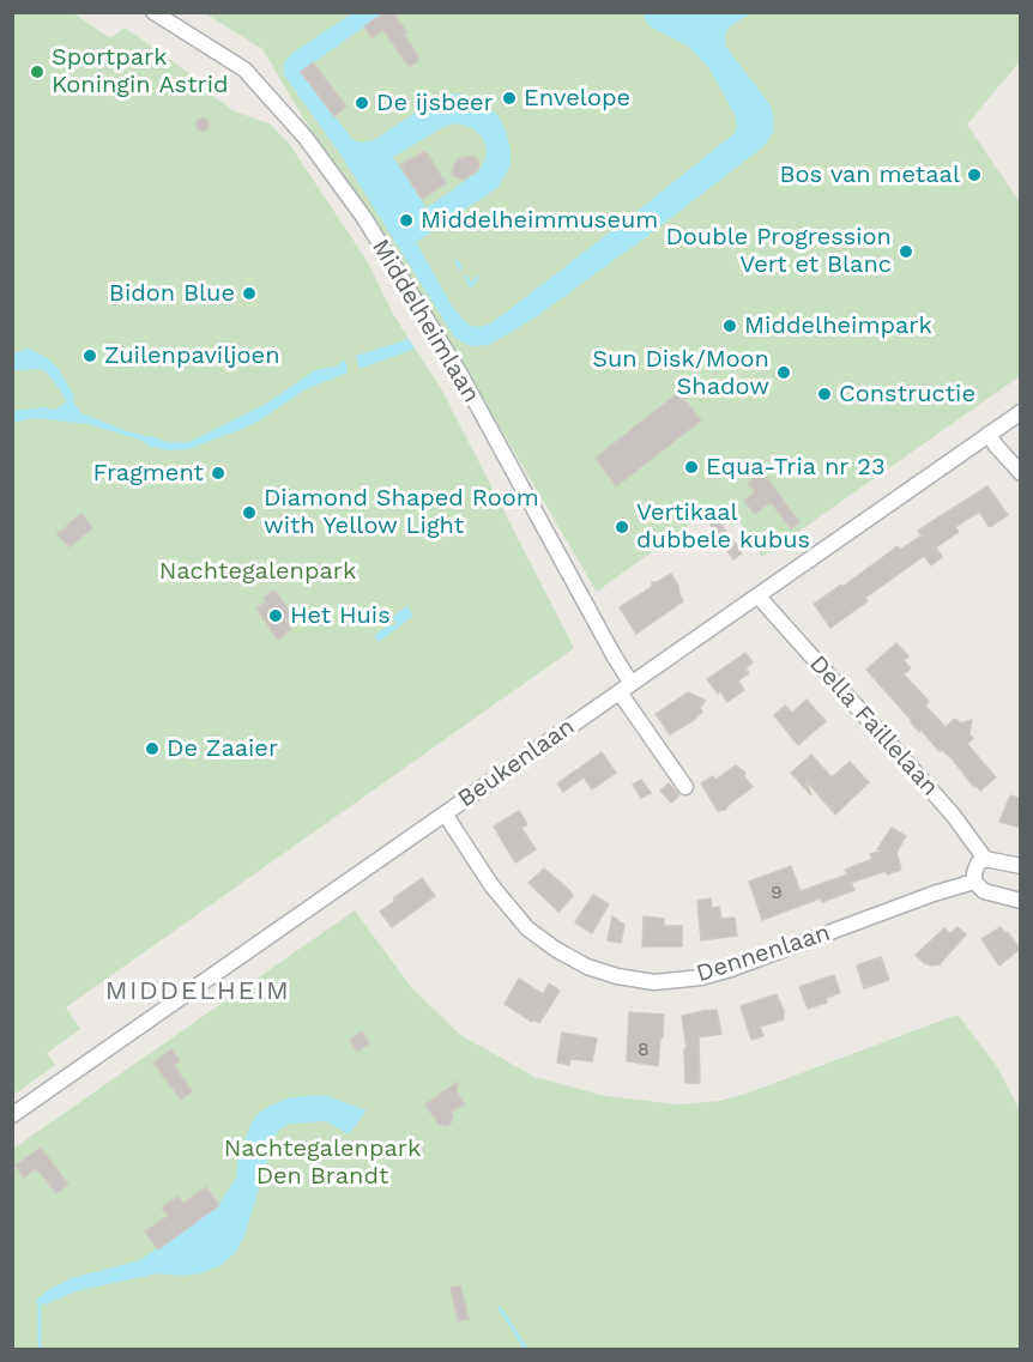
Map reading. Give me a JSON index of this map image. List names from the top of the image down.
{
  "streets": {
    "street": [
      "Middelheimlaan",
      "Della Faillelaan",
      "Beukenlaan",
      "Dennenlaan"
    ]
  },
  "crossings": [
    ["Middelheimlaan", "Beukenlaan"],
    ["Della Faillelaan", "Beukenlaan"],
    ["Beukenlaan", "Dennenlaan"]
  ],
  "districts": ["MIDDELHEIM"],
  "parks": ["Nachtegalenpark", "Nachtegalenpark Den Brandt"],
  "places": [
    "Sportpark Koningin Astrid",
    "Envelope",
    "De ijsbeer",
    "Bos van metaal",
    "Middelheimmuseum",
    "Double Progression Vert et Blanc",
    "Bidon Blue",
    "Middelheimpark",
    "Zuilenpaviljoen",
    "Sun Disk/Moon Shadow",
    "Constructie",
    "Equa-Tria nr 23",
    "Fragment",
    "Diamond Shaped Room with Yellow Light",
    "Vertikaal dubbele kubus",
    "Het Huis",
    "De Zaaier"
  ],
  "house_numbers": ["9", "8"]
}
